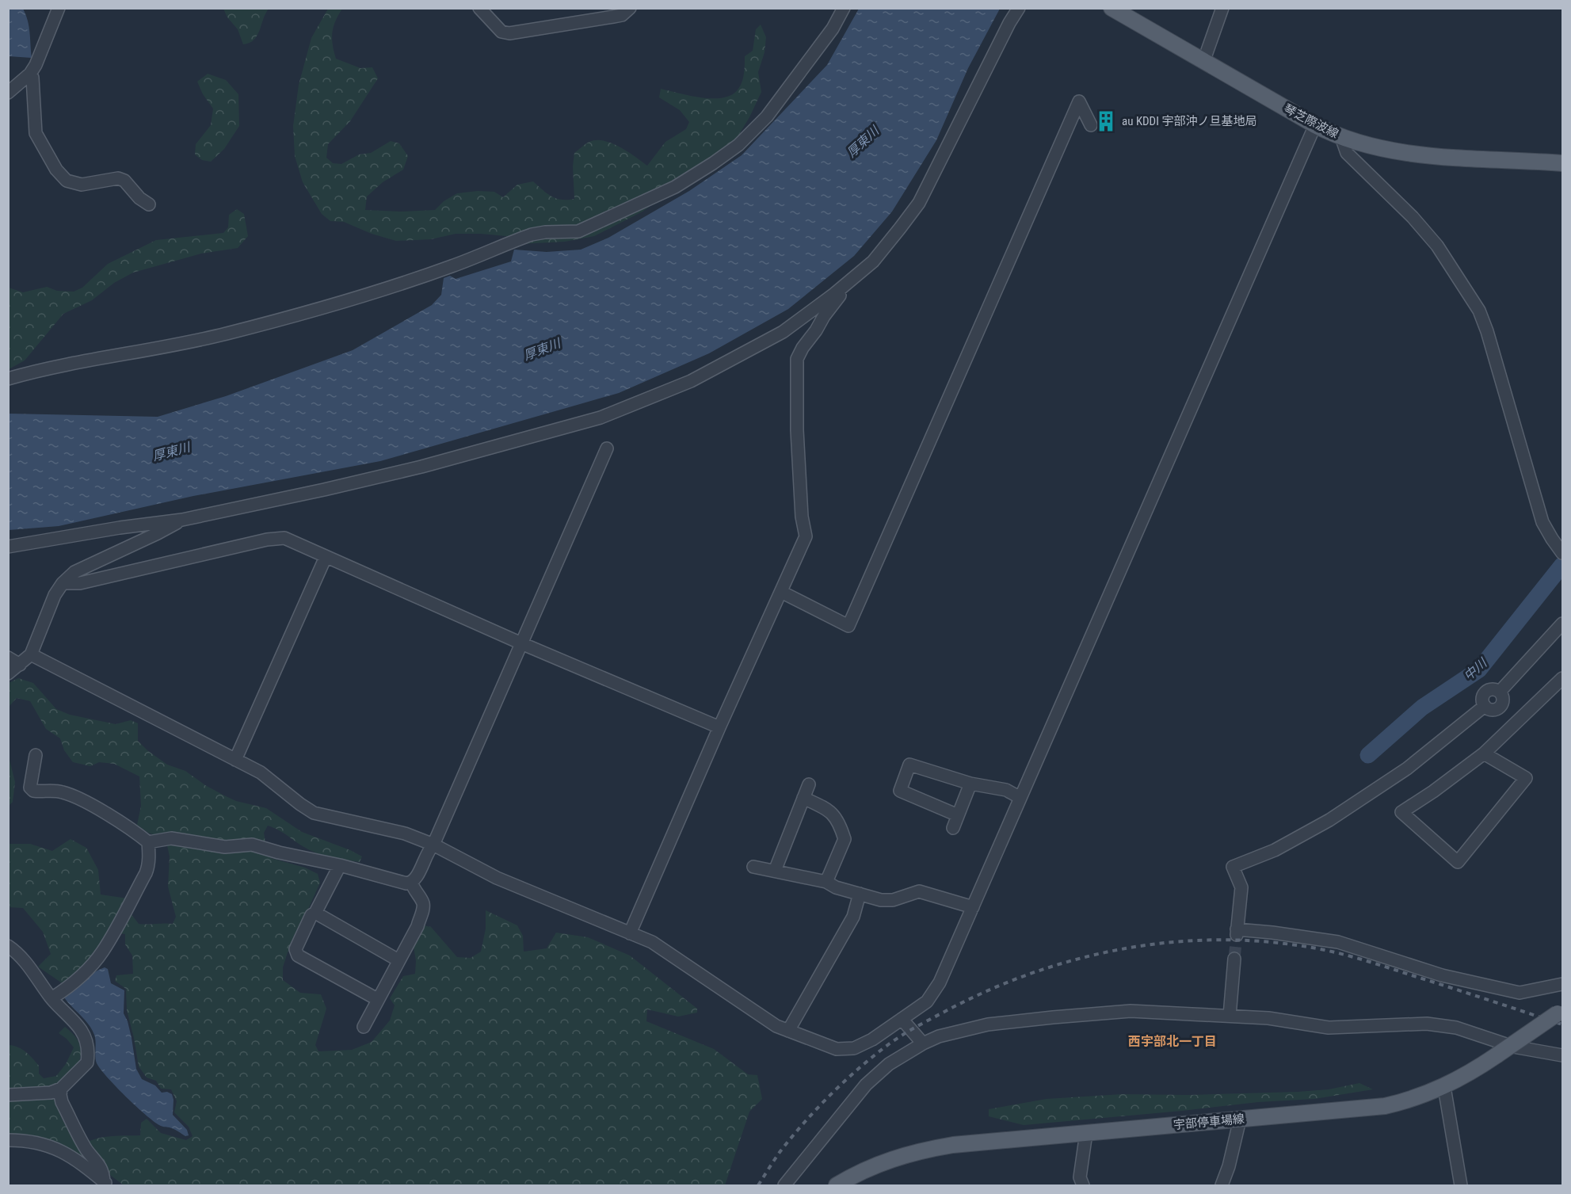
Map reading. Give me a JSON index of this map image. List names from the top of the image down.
{
  "streets": {
    "main road": ["琴芝際波線", "宇部停車場線"]
  },
  "districts": ["西宇部北一丁目"],
  "water": ["厚東川", "中川"],
  "places": {
    "building": ["au KDDI 宇部沖ノ旦基地局"]
  }
}
